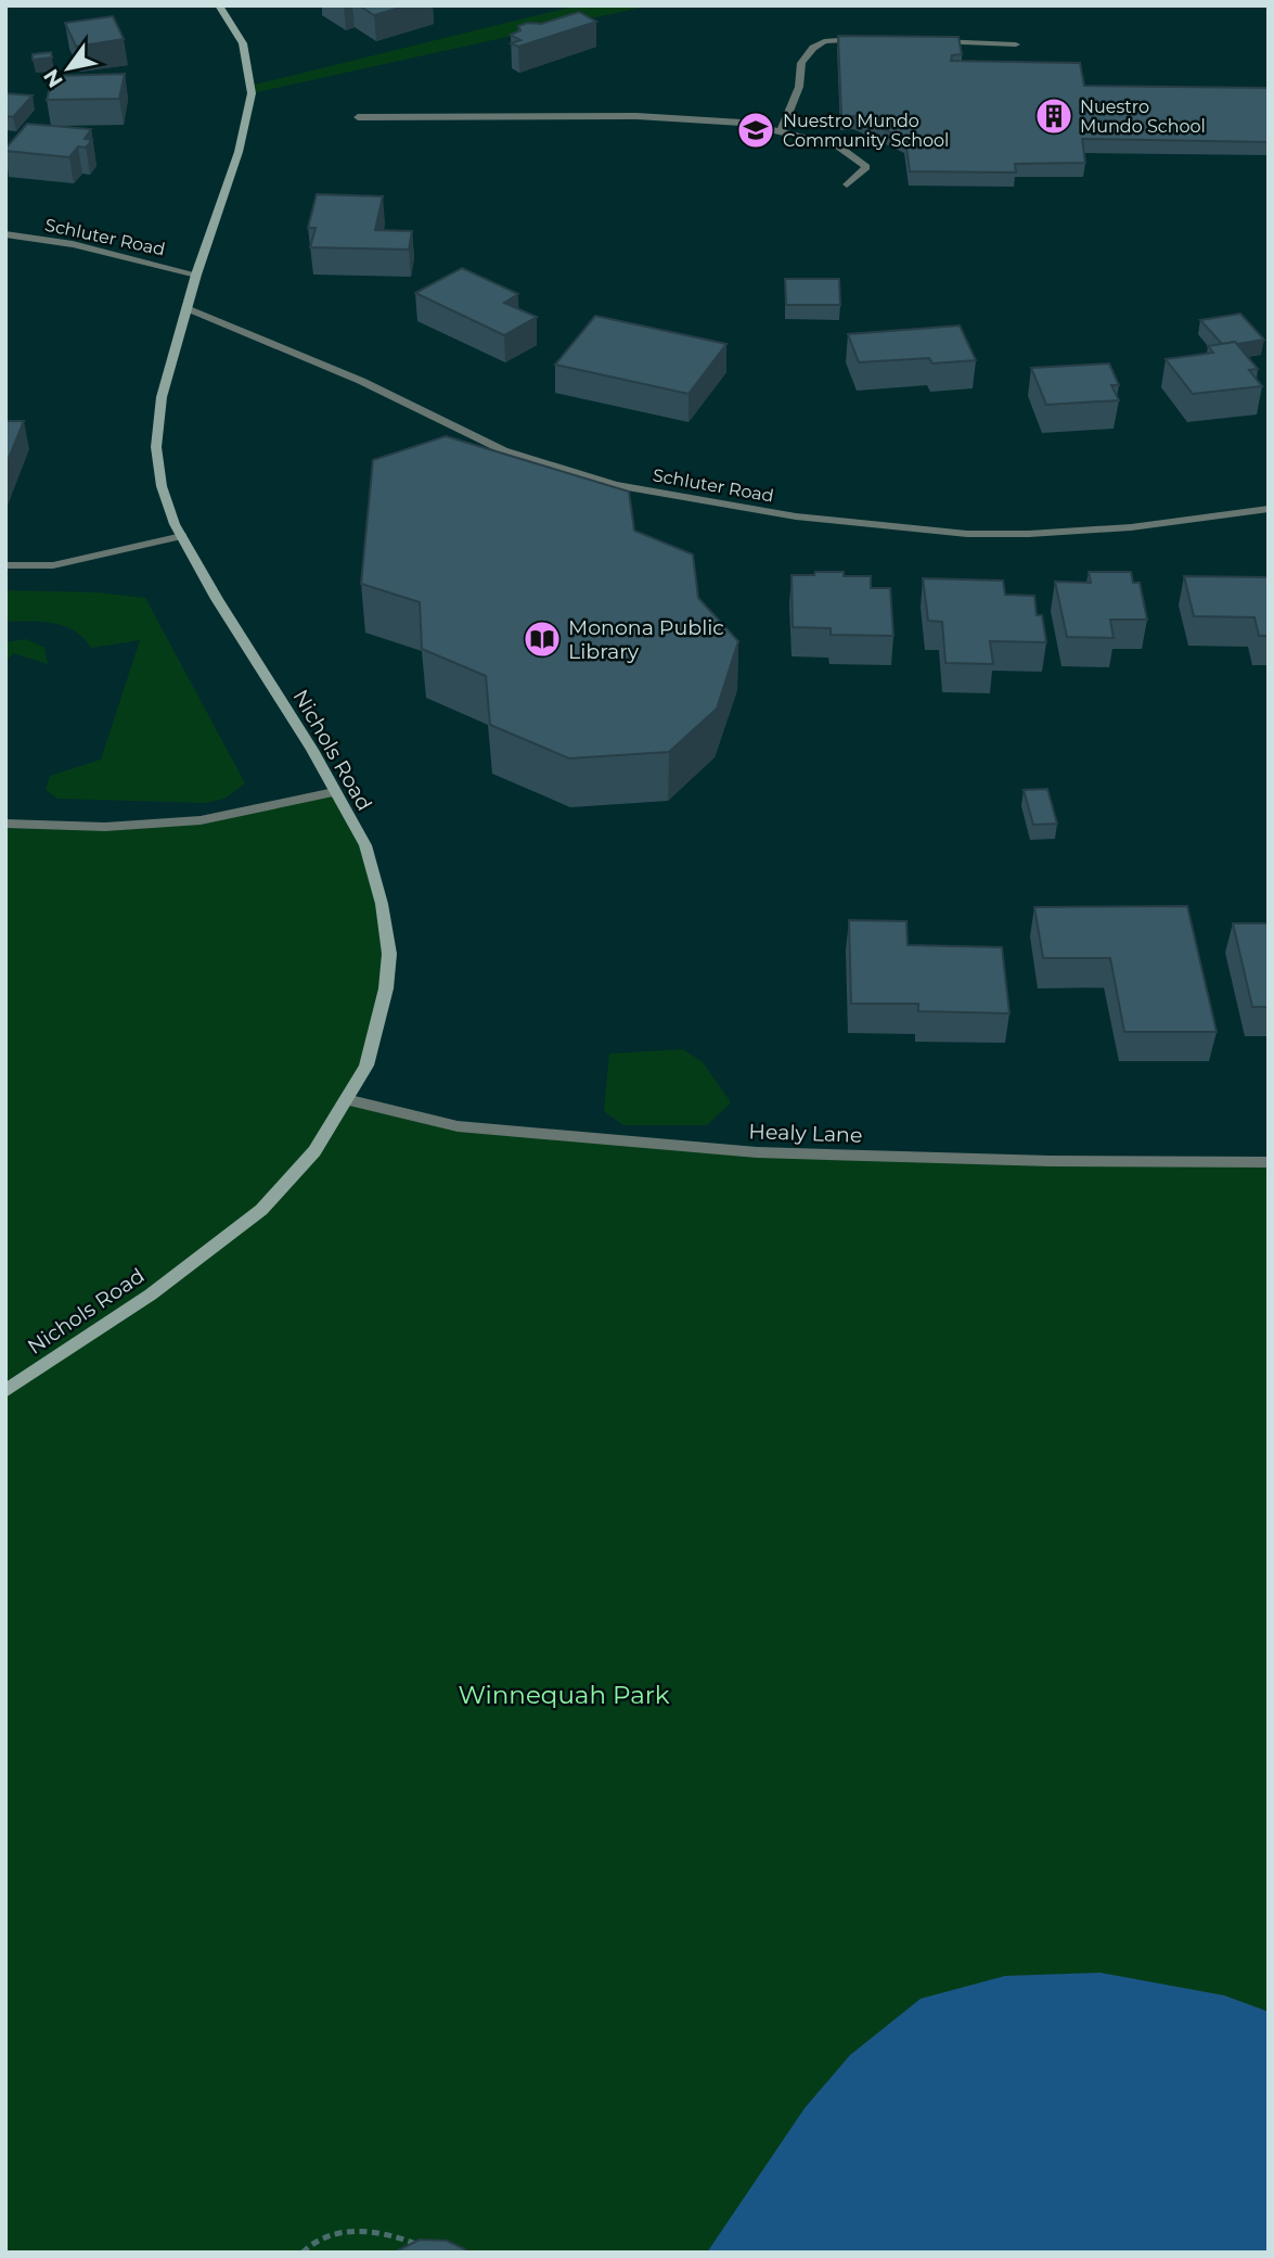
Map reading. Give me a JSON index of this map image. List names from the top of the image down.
{
  "streets": {
    "street": ["Schluter Road", "Nichols Road", "Healy Lane"]
  },
  "crossings": [
    ["Schluter Road", "Nichols Road"],
    ["Nichols Road", "Healy Lane"]
  ],
  "parks": ["Winnequah Park"],
  "places": {
    "building": ["Nuestro Mundo School"],
    "school or university": ["Nuestro Mundo Community School"],
    "library": ["Monona Public Library"]
  },
  "north": "bottom left"
}
